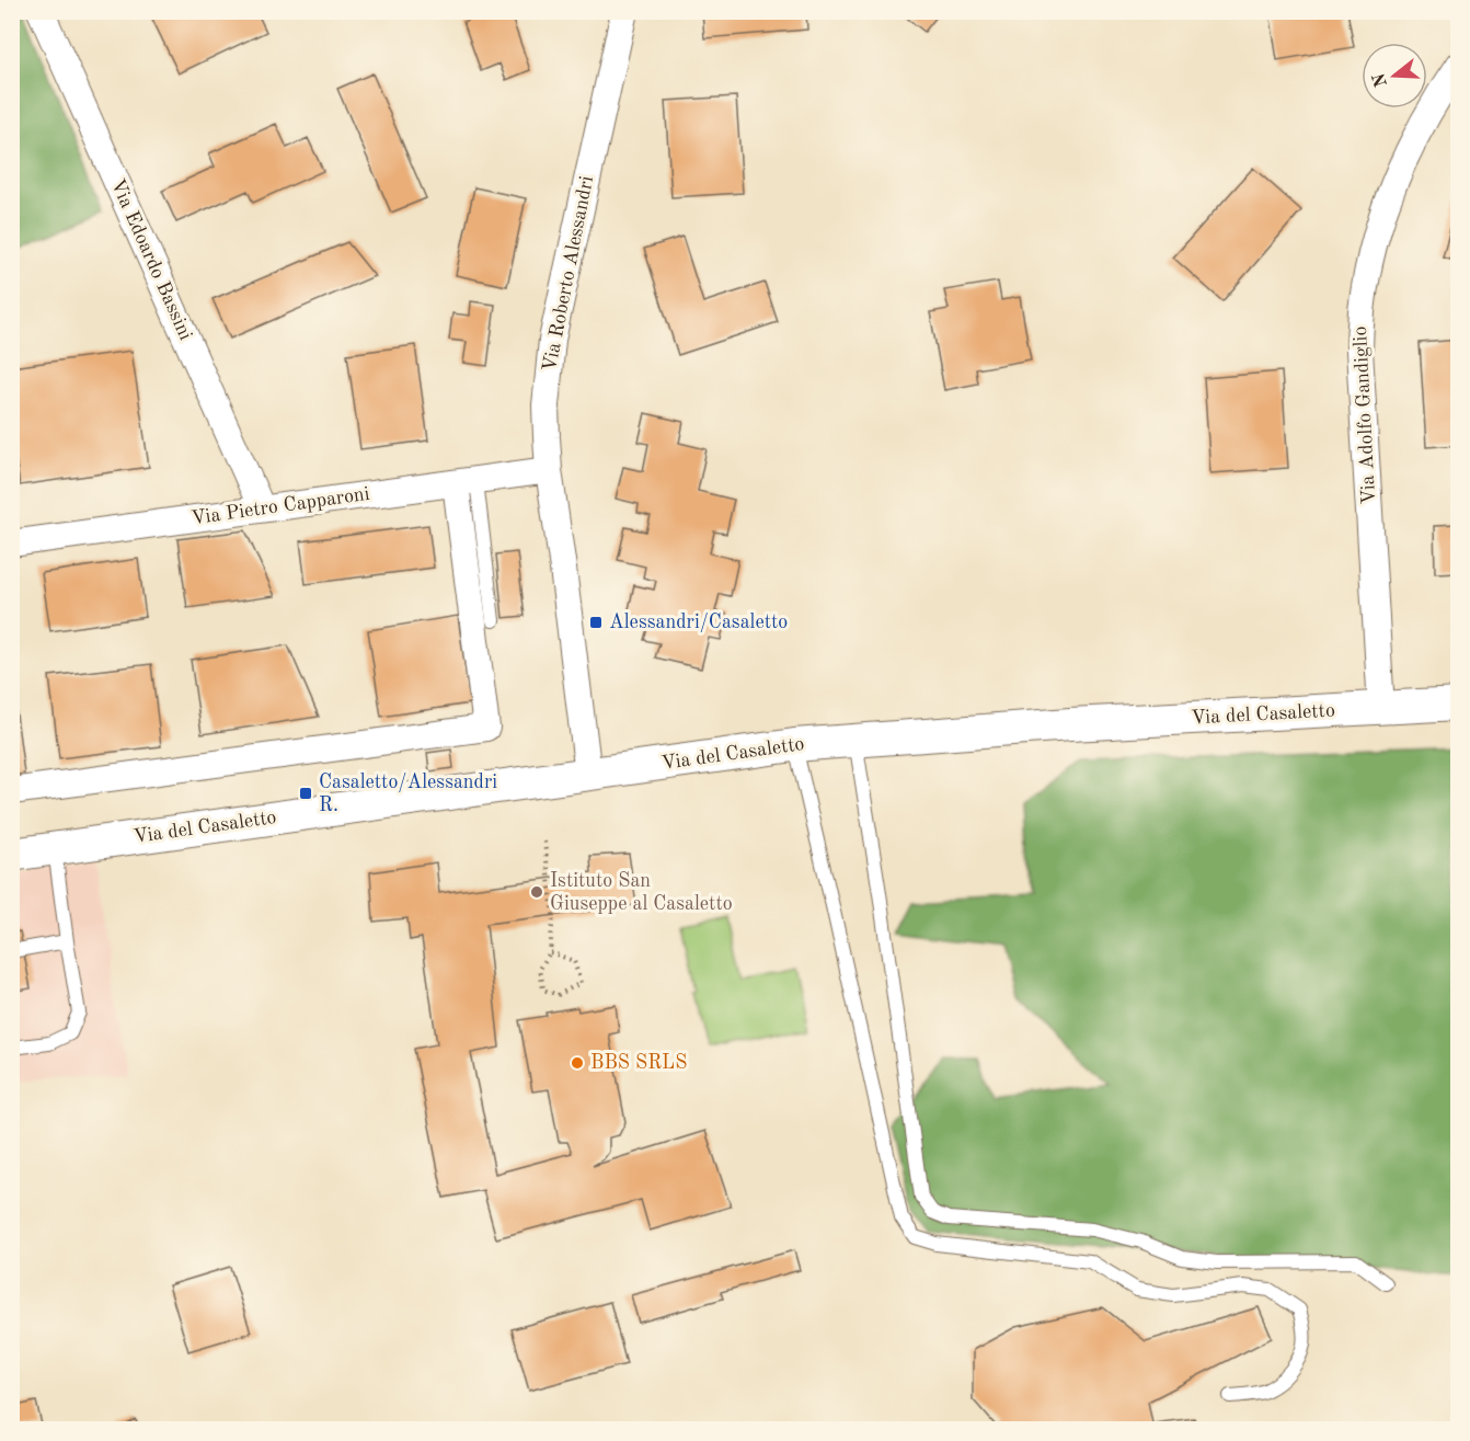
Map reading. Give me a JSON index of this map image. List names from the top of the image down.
{
  "streets": {
    "street": [
      "Via Edoardo Bassini",
      "Via Roberto Alessandri",
      "Via Adolfo Gandiglio",
      "Via Pietro Capparoni",
      "Via del Casaletto"
    ]
  },
  "crossings": [
    ["Via Edoardo Bassini", "Via Pietro Capparoni"],
    ["Via Roberto Alessandri", "Via Pietro Capparoni"],
    ["Via Roberto Alessandri", "Via del Casaletto"],
    ["Via Adolfo Gandiglio", "Via del Casaletto"]
  ],
  "places": {
    "transit": ["Alessandri/Casaletto", "Casaletto/Alessandri R."],
    "other": ["Istituto San Giuseppe al Casaletto", "BBS SRLS"]
  },
  "north": "left"
}
